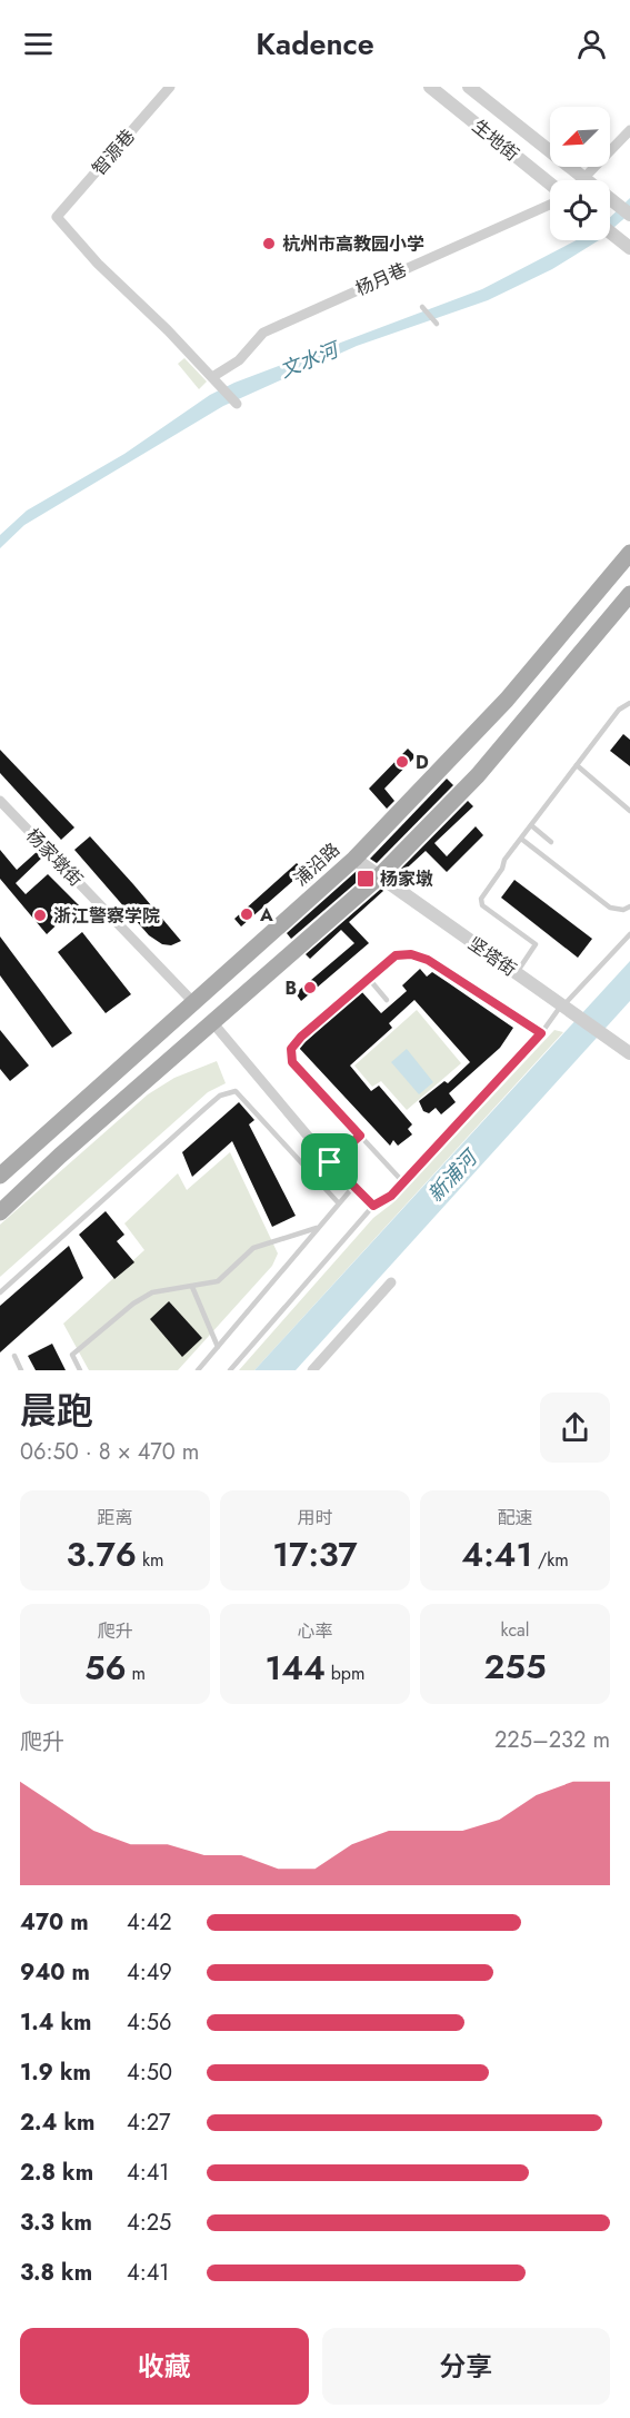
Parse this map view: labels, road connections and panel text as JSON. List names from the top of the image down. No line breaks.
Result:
{"streets":{"main road":["浦沿路"],"street":["生地街","智源巷","杨月巷","杨家墩街","坚塔街"]},"crossings":[["智源巷","杨月巷"],["杨家墩街","浦沿路"],["浦沿路","坚塔街"]],"water":["文水河","新浦河"],"places":{"other":["杭州市高教园小学","D","A","浙江警察学院","B"],"transit":["杨家墩"]},"north":"bottom left","page":{"header":"Kadence","heading":["晨跑","06:50 · 8 × 470 m"],"stats":[["距离","3.76 km"],["用时","17:37"],["配速","4:41 /km"],["爬升","56 m"],["心率","144 bpm"],["kcal","255"]],"chart":["爬升","225–232 m"],"list":[{"name":"470 m","note":"4:42"},{"name":"940 m","note":"4:49"},{"name":"1.4 km","note":"4:56"},{"name":"1.9 km","note":"4:50"},{"name":"2.4 km","note":"4:27"},{"name":"2.8 km","note":"4:41"},{"name":"3.3 km","note":"4:25"},{"name":"3.8 km","note":"4:41"}],"buttons":["收藏","分享"]}}
